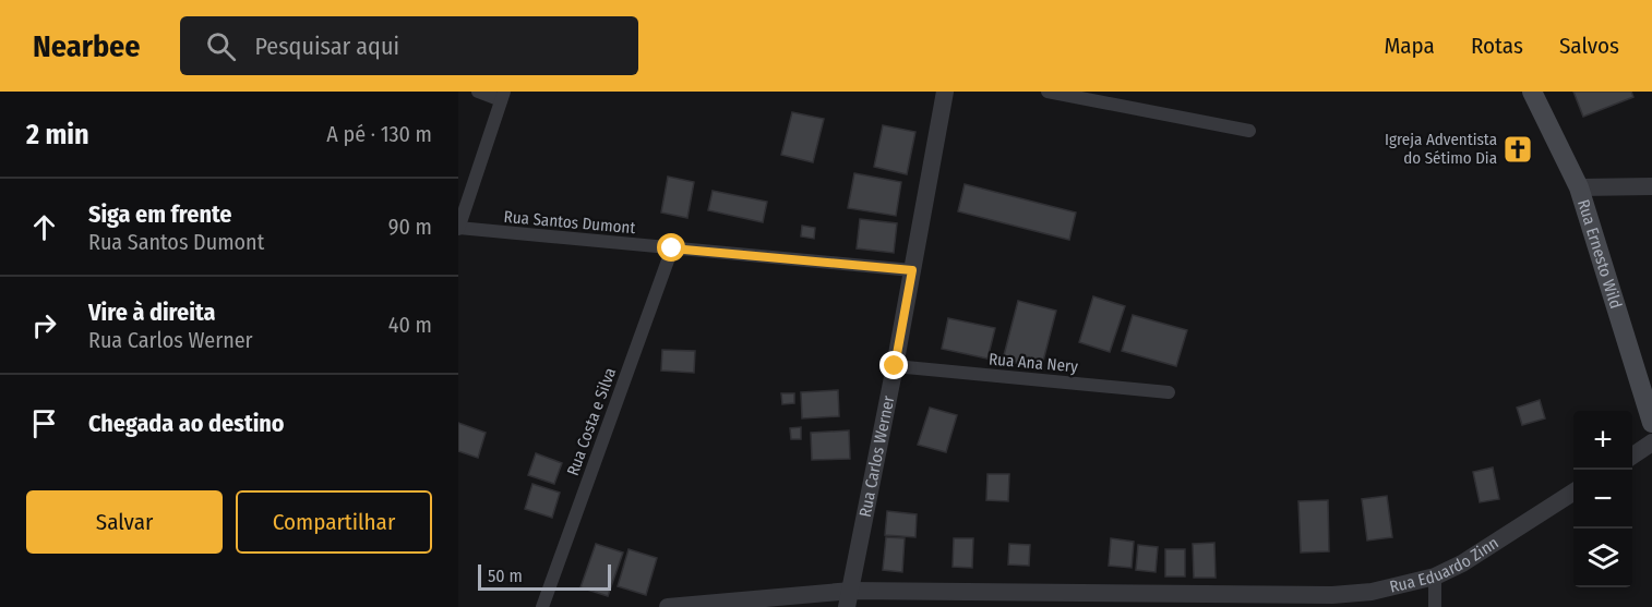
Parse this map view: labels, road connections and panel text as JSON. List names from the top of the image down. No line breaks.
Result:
{"streets":{"main road":["Rua Ernesto Wild"],"street":["Rua Santos Dumont","Rua Ana Nery","Rua Costa e Silva","Rua Carlos Werner","Rua Eduardo Zinn"]},"crossings":[["Rua Santos Dumont","Rua Costa e Silva"],["Rua Santos Dumont","Rua Carlos Werner"],["Rua Ana Nery","Rua Carlos Werner"],["Rua Carlos Werner","Rua Eduardo Zinn"]],"places":{"church":["Igreja Adventista do Sétimo Dia"]},"scale_bar":"50 m","page":{"header":"Nearbee","search":"Pesquisar aqui","nav":["Mapa","Rotas","Salvos"],"heading":["2 min","A pé · 130 m"],"list":[["Siga em frente","Rua Santos Dumont","90 m"],["Vire à direita","Rua Carlos Werner","40 m"],"Chegada ao destino"],"map_buttons":["+","−"],"buttons":["Salvar","Compartilhar"],"scale":"50 m"}}
